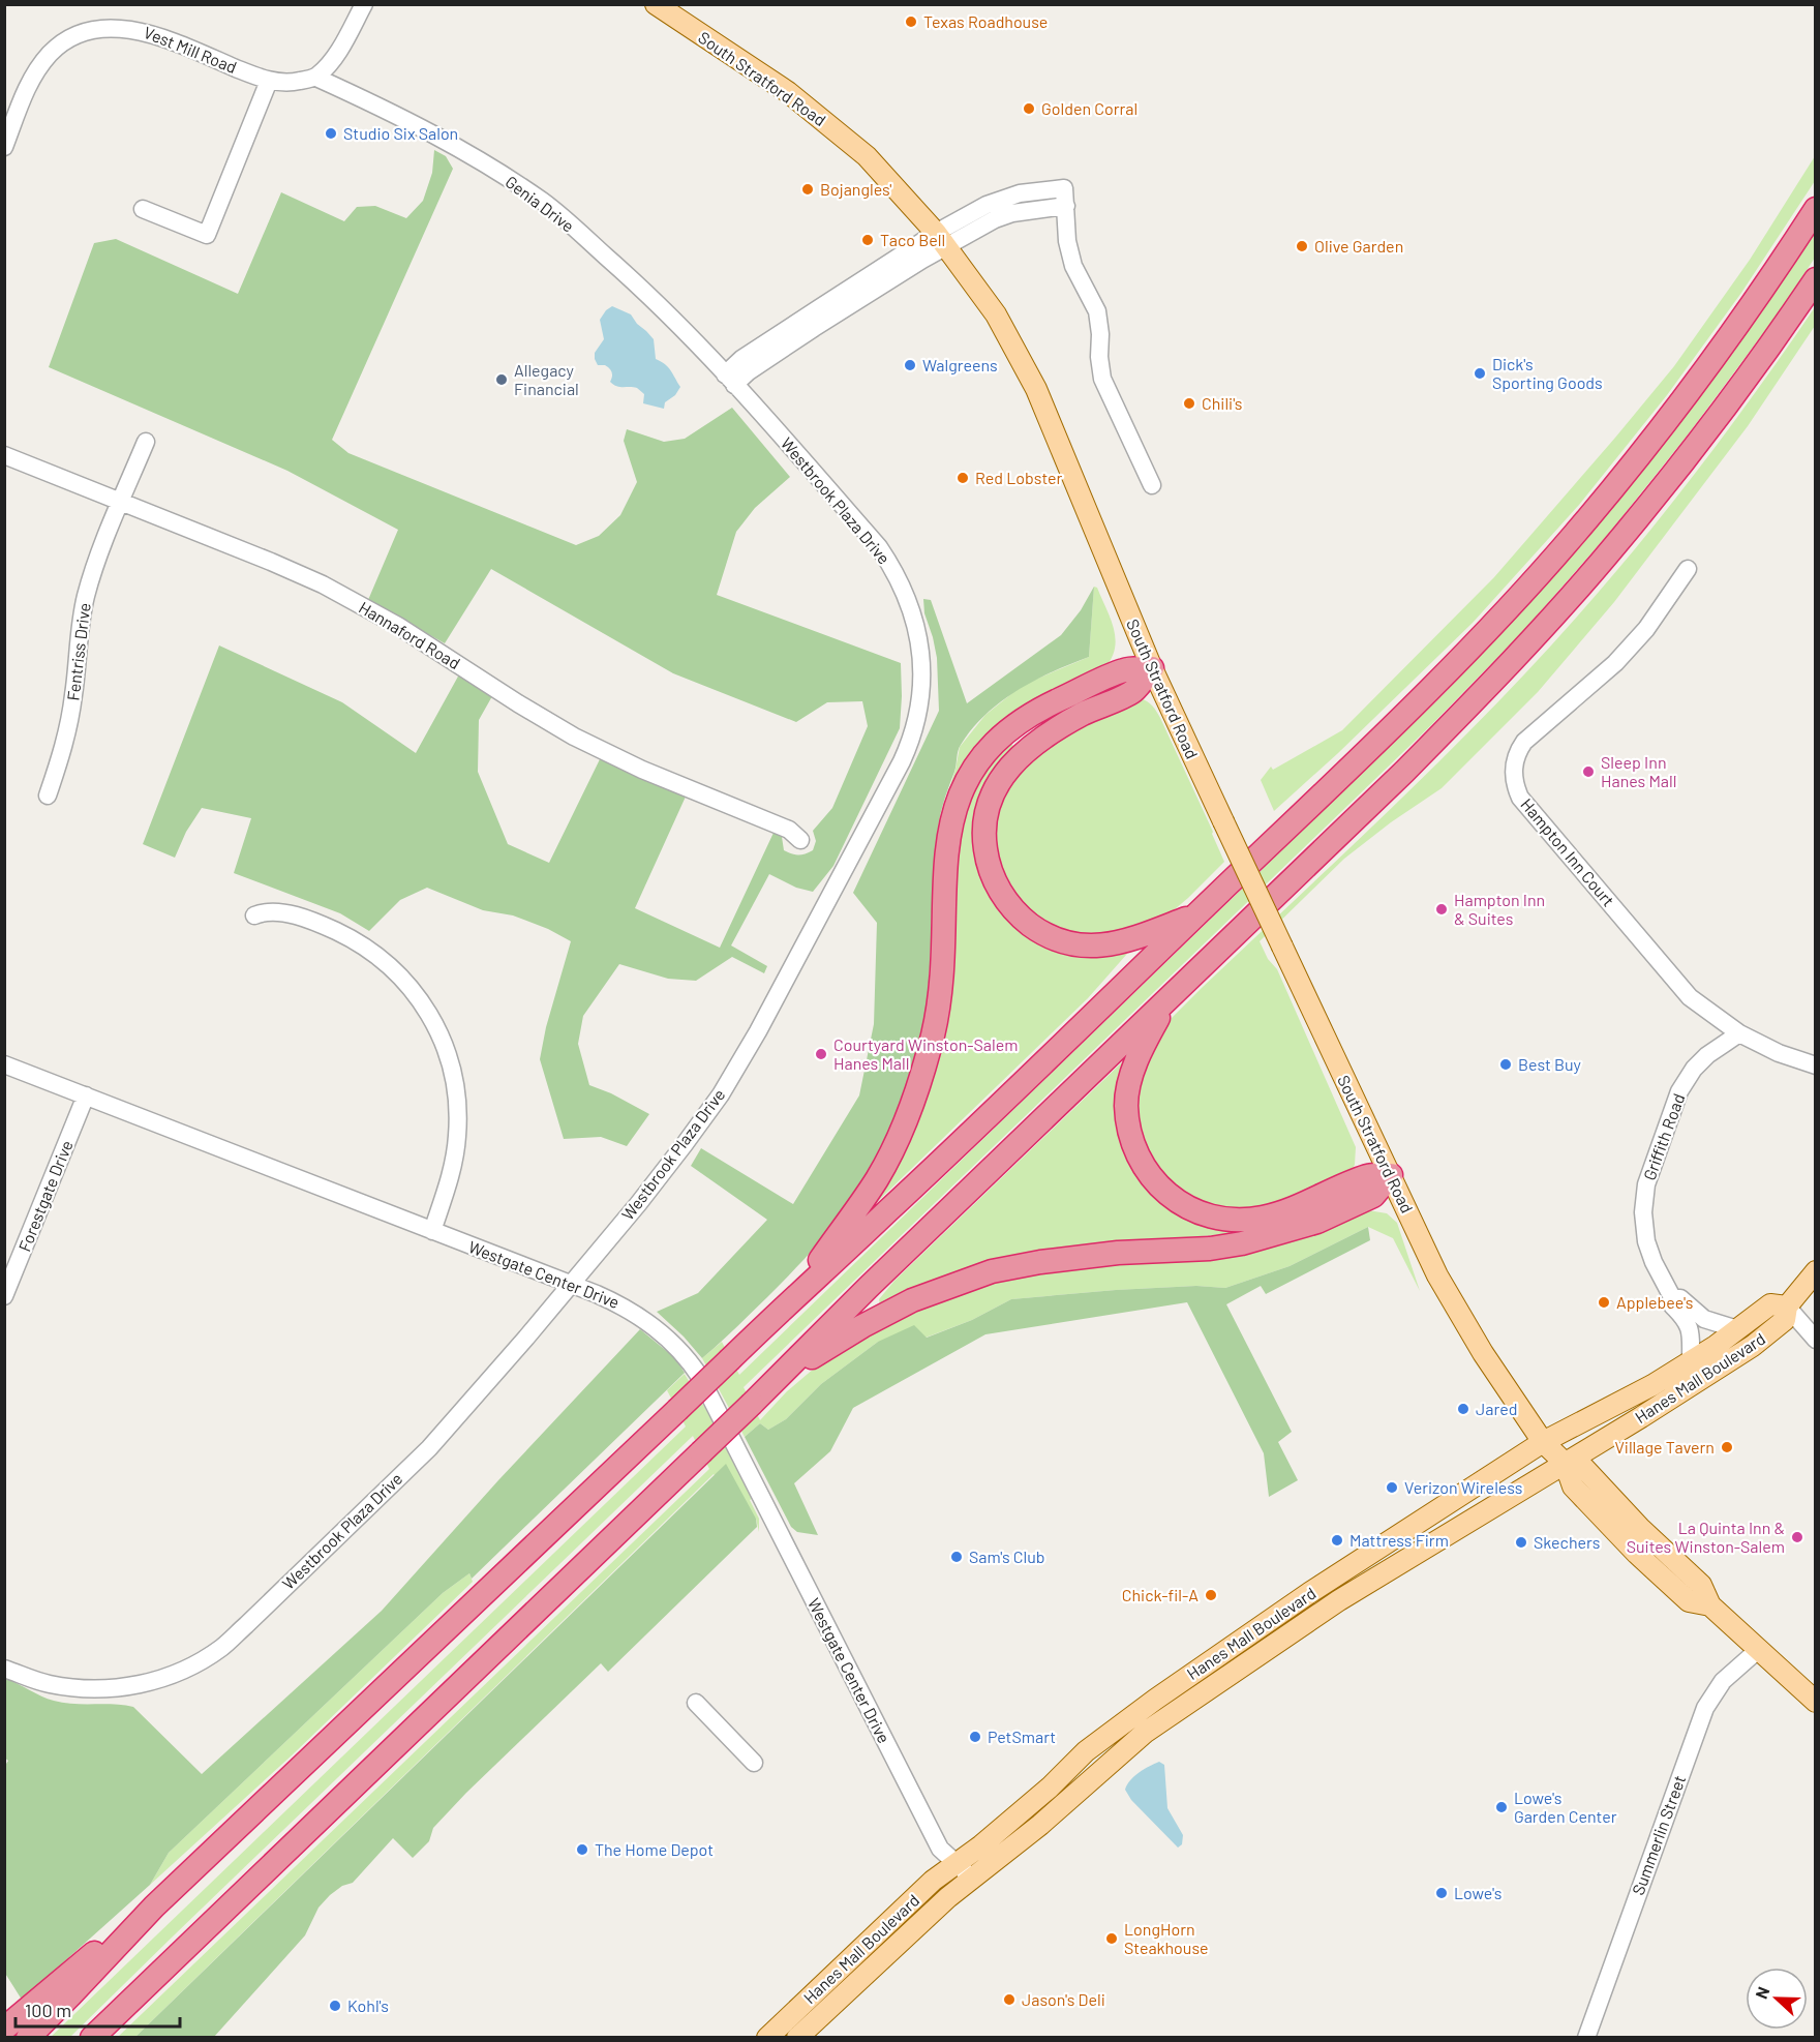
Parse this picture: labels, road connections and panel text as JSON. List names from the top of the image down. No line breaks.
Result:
{"streets":{"main road":["South Stratford Road","Hanes Mall Boulevard"],"street":["Vest Mill Road","Genia Drive","Westbrook Plaza Drive","Hannaford Road","Fentriss Drive","Hampton Inn Court","Griffith Road","Forestgate Drive","Westgate Center Drive","Summerlin Street"]},"crossings":[["Vest Mill Road","Genia Drive"],["South Stratford Road","Hanes Mall Boulevard"],["South Stratford Road","Summerlin Street"],["Genia Drive","Westbrook Plaza Drive"],["Westbrook Plaza Drive","Westgate Center Drive"],["Hannaford Road","Fentriss Drive"],["Hampton Inn Court","Griffith Road"],["Griffith Road","Hanes Mall Boulevard"],["Forestgate Drive","Westgate Center Drive"],["Westgate Center Drive","Hanes Mall Boulevard"]],"places":["Texas Roadhouse","Golden Corral","Studio Six Salon","Bojangles'","Taco Bell","Olive Garden","Walgreens","Dick's Sporting Goods","Allegacy Financial","Chili's","Red Lobster","Sleep Inn Hanes Mall","Hampton Inn & Suites","Courtyard Winston-Salem Hanes Mall","Best Buy","Applebee's","Jared","Village Tavern","Verizon Wireless","La Quinta Inn & Suites Winston-Salem","Mattress Firm","Skechers","Sam's Club","Chick-fil-A","PetSmart","Lowe's Garden Center","The Home Depot","Lowe's","LongHorn Steakhouse","Jason's Deli","Kohl's"],"scale_bar":"100 m","north":"left"}
